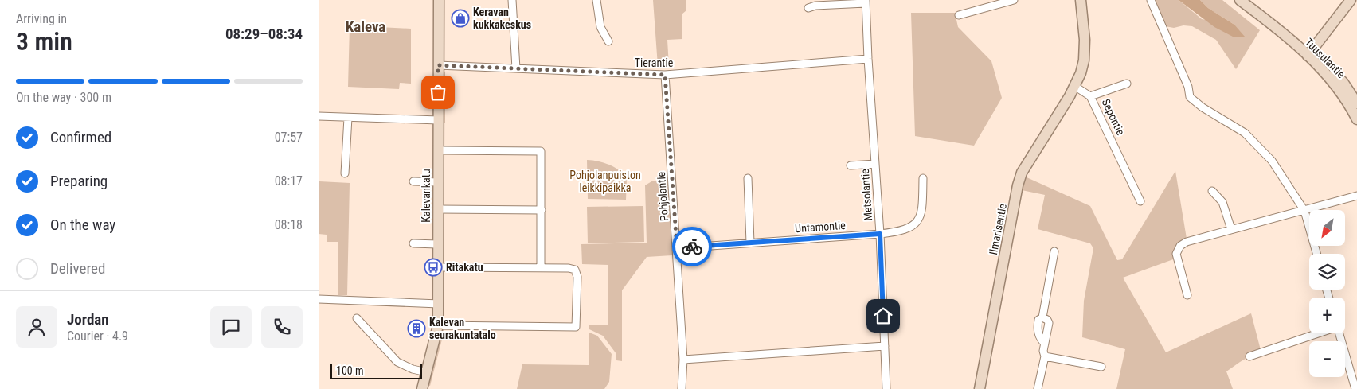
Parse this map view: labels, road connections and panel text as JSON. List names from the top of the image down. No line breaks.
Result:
{"streets":{"street":["Tuusulantie","Tierantie","Sepontie","Metsolantie","Kalevankatu","Pohjolantie","Untamontie","Ilmarisentie"]},"crossings":[["Tierantie","Metsolantie"],["Tierantie","Kalevankatu"],["Tierantie","Pohjolantie"],["Sepontie","Ilmarisentie"],["Metsolantie","Untamontie"],["Pohjolantie","Untamontie"]],"districts":["Kaleva"],"parks":["Pohjolanpuiston leikkipaikka"],"places":{"shop":["Keravan kukkakeskus"],"bus stop":["Ritakatu"],"building":["Kalevan seurakuntatalo"]},"scale_bar":"100 m","north":"bottom left","page":{"heading":["3 min","Arriving in","08:29–08:34"],"panel":["Jordan","Courier · 4.9"],"bar":"On the way · 300 m","list":[["Confirmed","07:57"],["Preparing","08:17"],["On the way","08:18"],"Delivered"],"map_buttons":["+","−"],"scale":"100 m"}}
